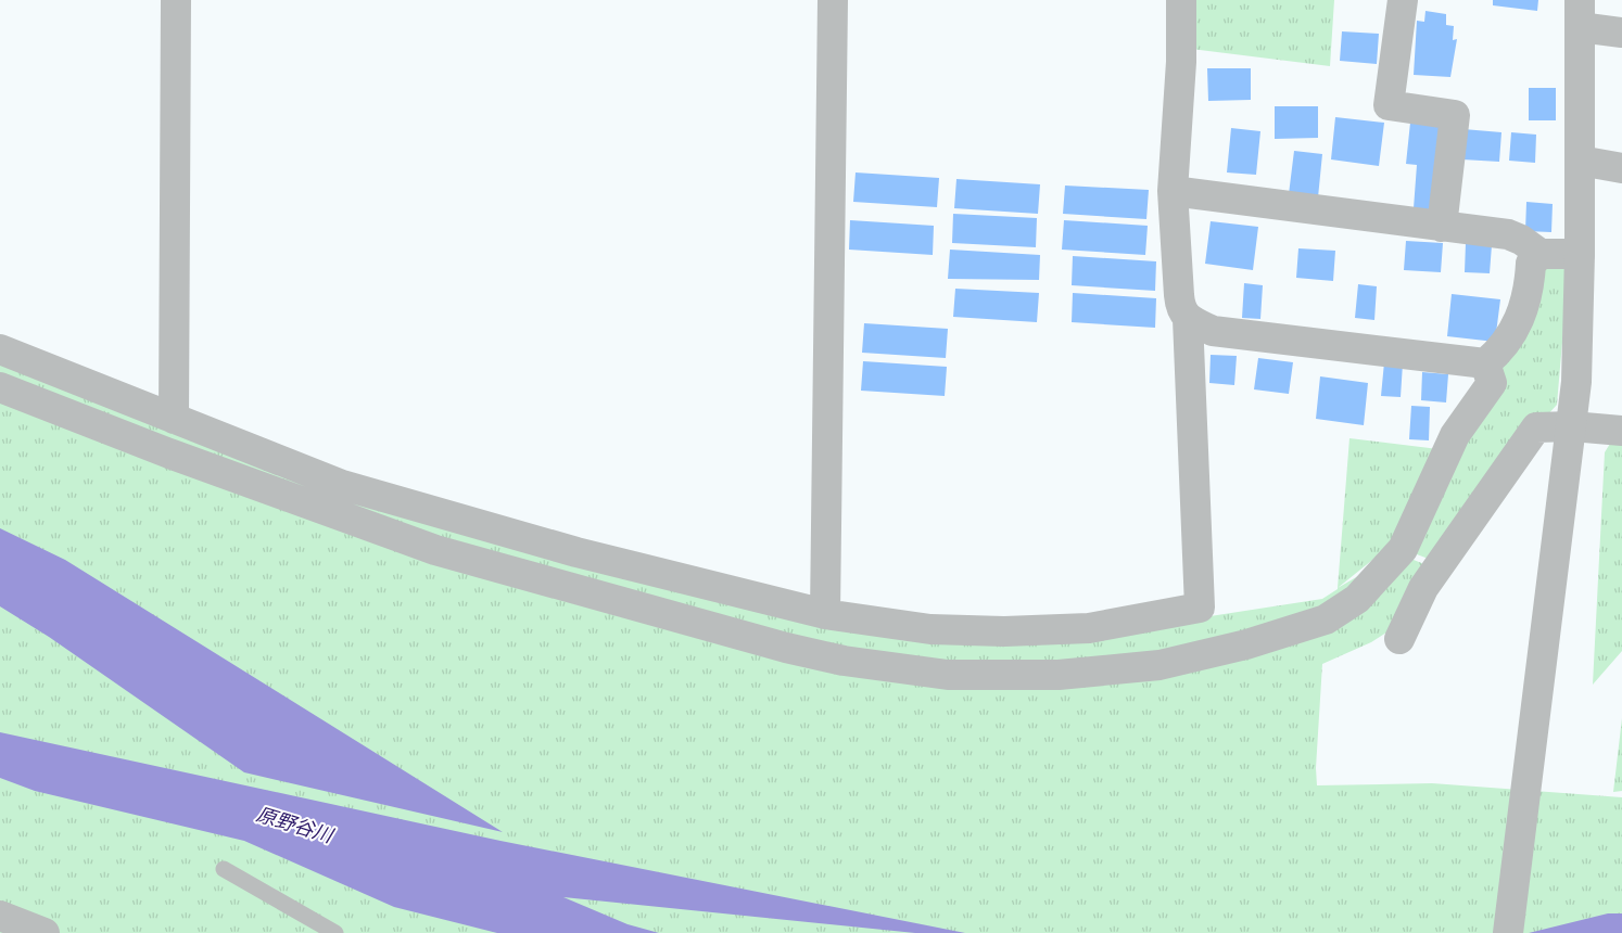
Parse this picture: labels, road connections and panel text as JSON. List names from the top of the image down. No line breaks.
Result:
{"water":["原野谷川"]}
